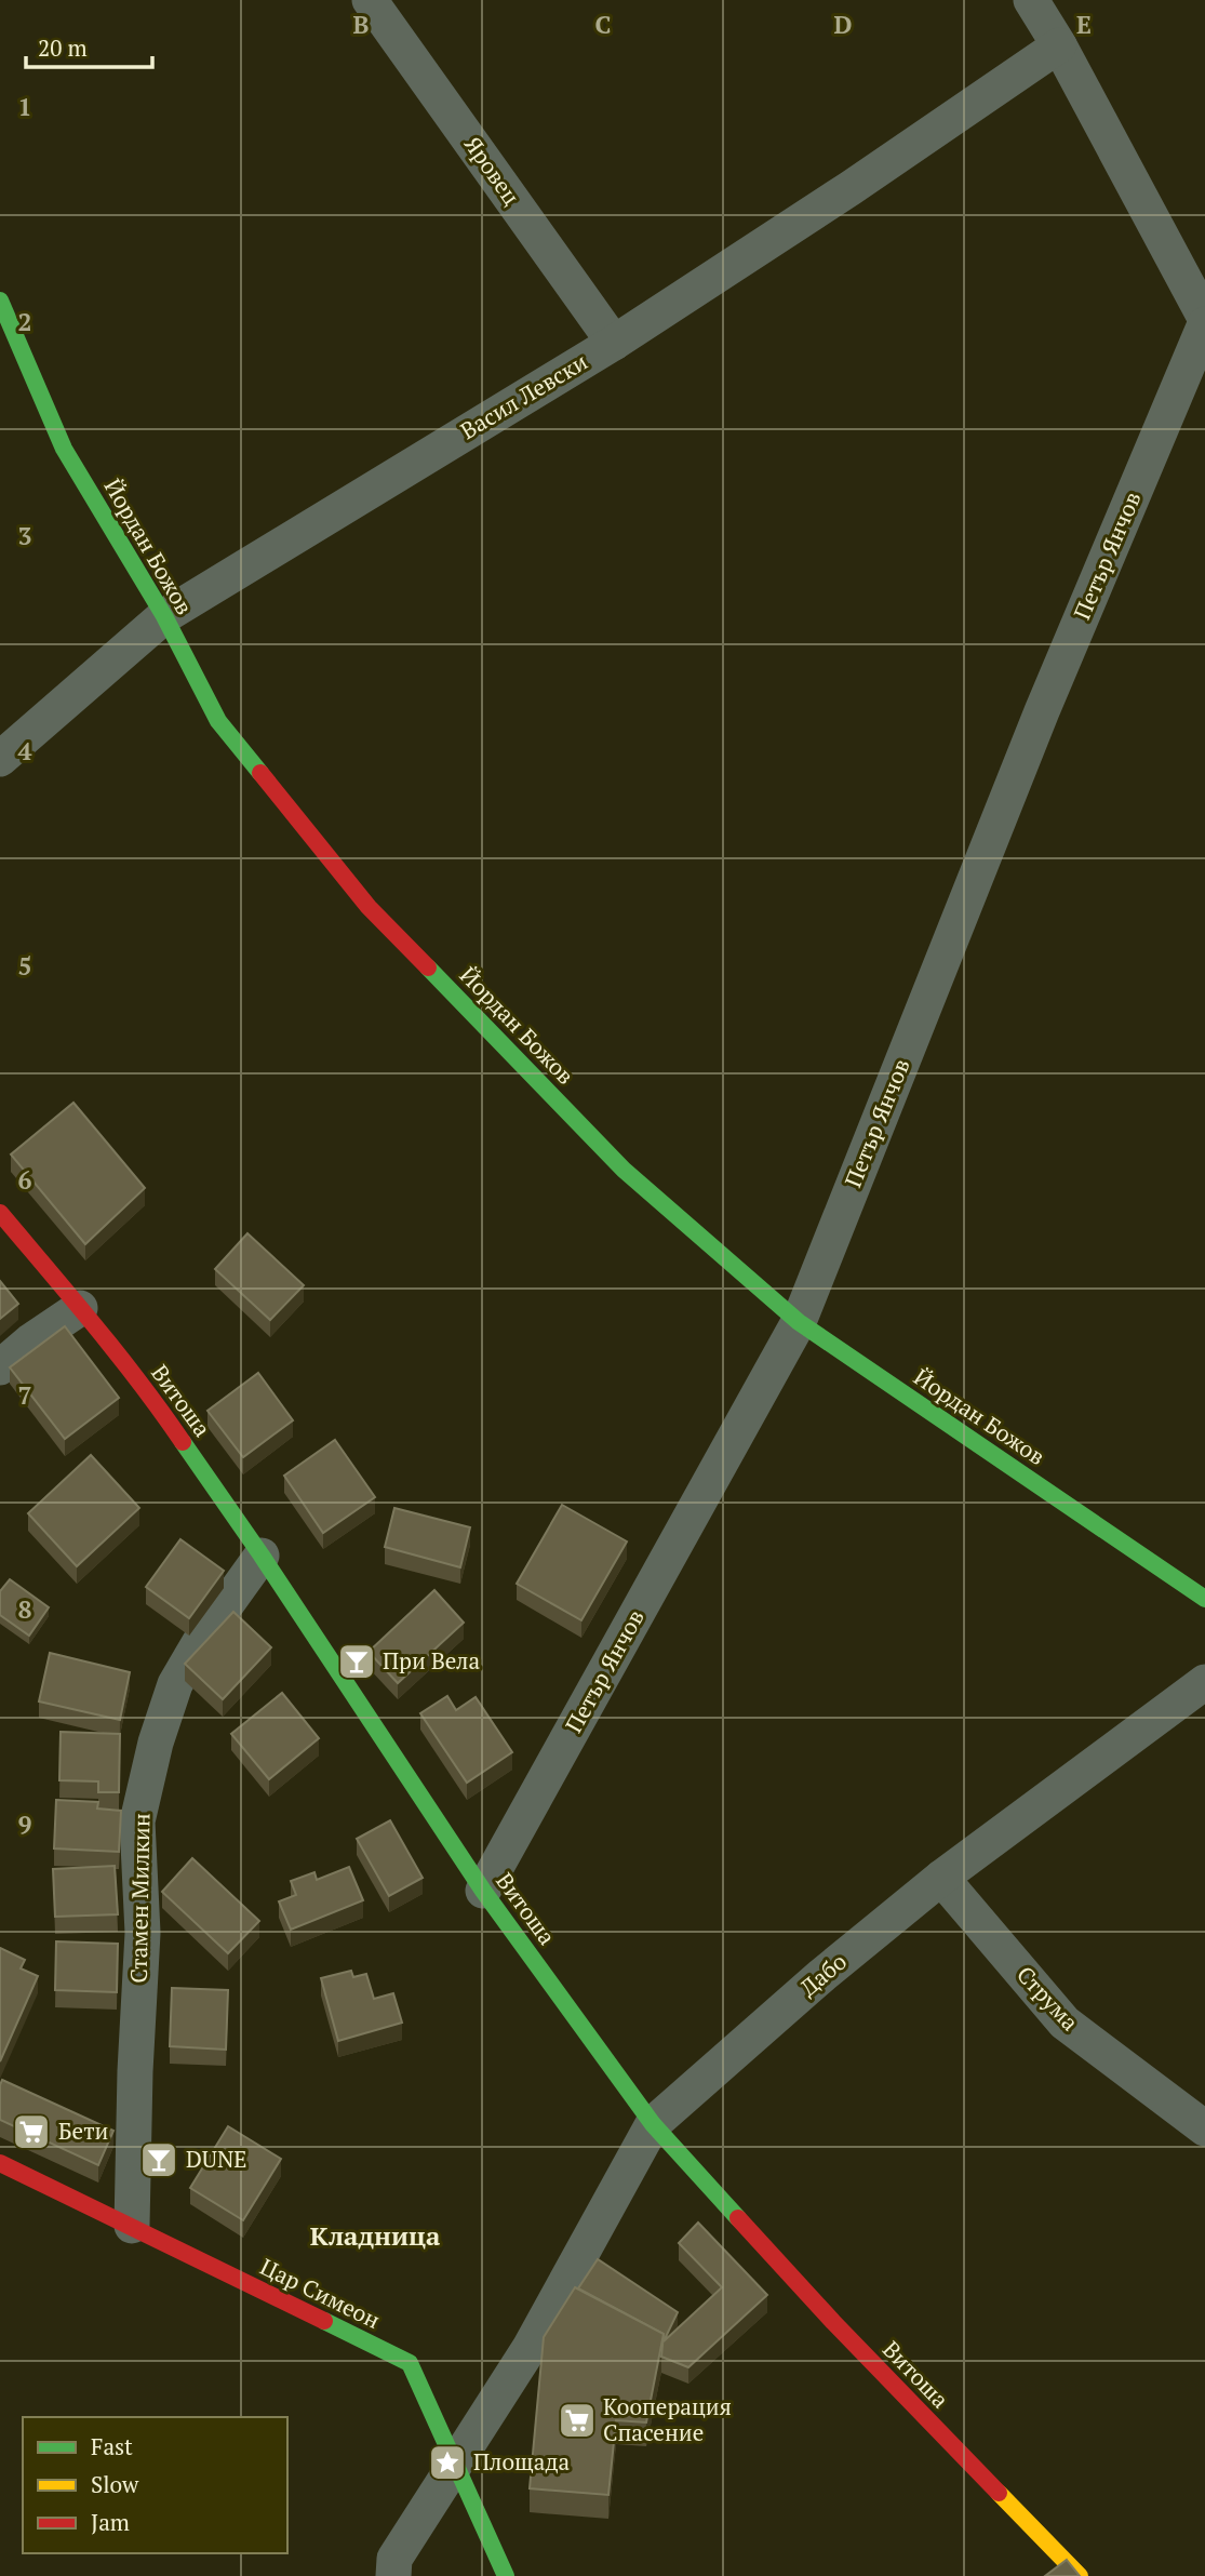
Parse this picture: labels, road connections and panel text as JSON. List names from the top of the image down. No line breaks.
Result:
{"streets":{"street":["Яровец","Васил Левски","Йордан Божов","Петър Янчов","Витоша","Стамен Милкин","Дабо","Струма","Цар Симеон"]},"crossings":[["Яровец","Васил Левски"],["Васил Левски","Йордан Божов"],["Йордан Божов","Петър Янчов"],["Петър Янчов","Витоша"],["Витоша","Стамен Милкин"],["Витоша","Дабо"],["Стамен Милкин","Цар Симеон"],["Дабо","Струма"],["Дабо","Цар Симеон"]],"districts":["Кладница"],"places":{"bar":["При Вела","DUNE"],"supermarket":["Бети","Кооперация Спасение"],"place":["Площада"]},"legend":["Fast","Slow","Jam"],"scale_bar":"20 m","grid":{"columns":["B","C","D","E"],"rows":["1","2","3","4","5","6","7","8","9"]}}
